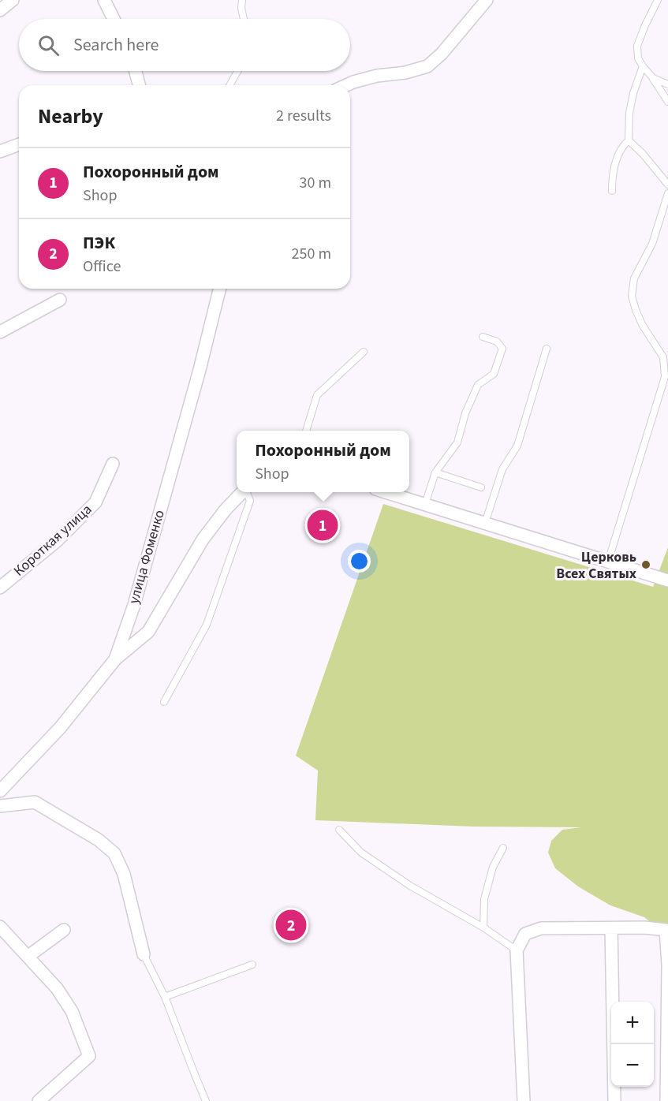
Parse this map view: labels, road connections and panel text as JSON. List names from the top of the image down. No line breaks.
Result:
{"streets":{"street":["Короткая улица","улица Фоменко"]},"places":["Церковь Всех Святых"],"page":{"search":"Search here","heading":["Nearby","2 results"],"list":[{"mark":"1","name":"Похоронный дом","note":"Shop","value":"30 m"},{"mark":"2","name":"ПЭК","note":"Office","value":"250 m"}],"popup":["Похоронный дом","Shop"],"pins":["1","2"],"map_buttons":["+","−"]}}
